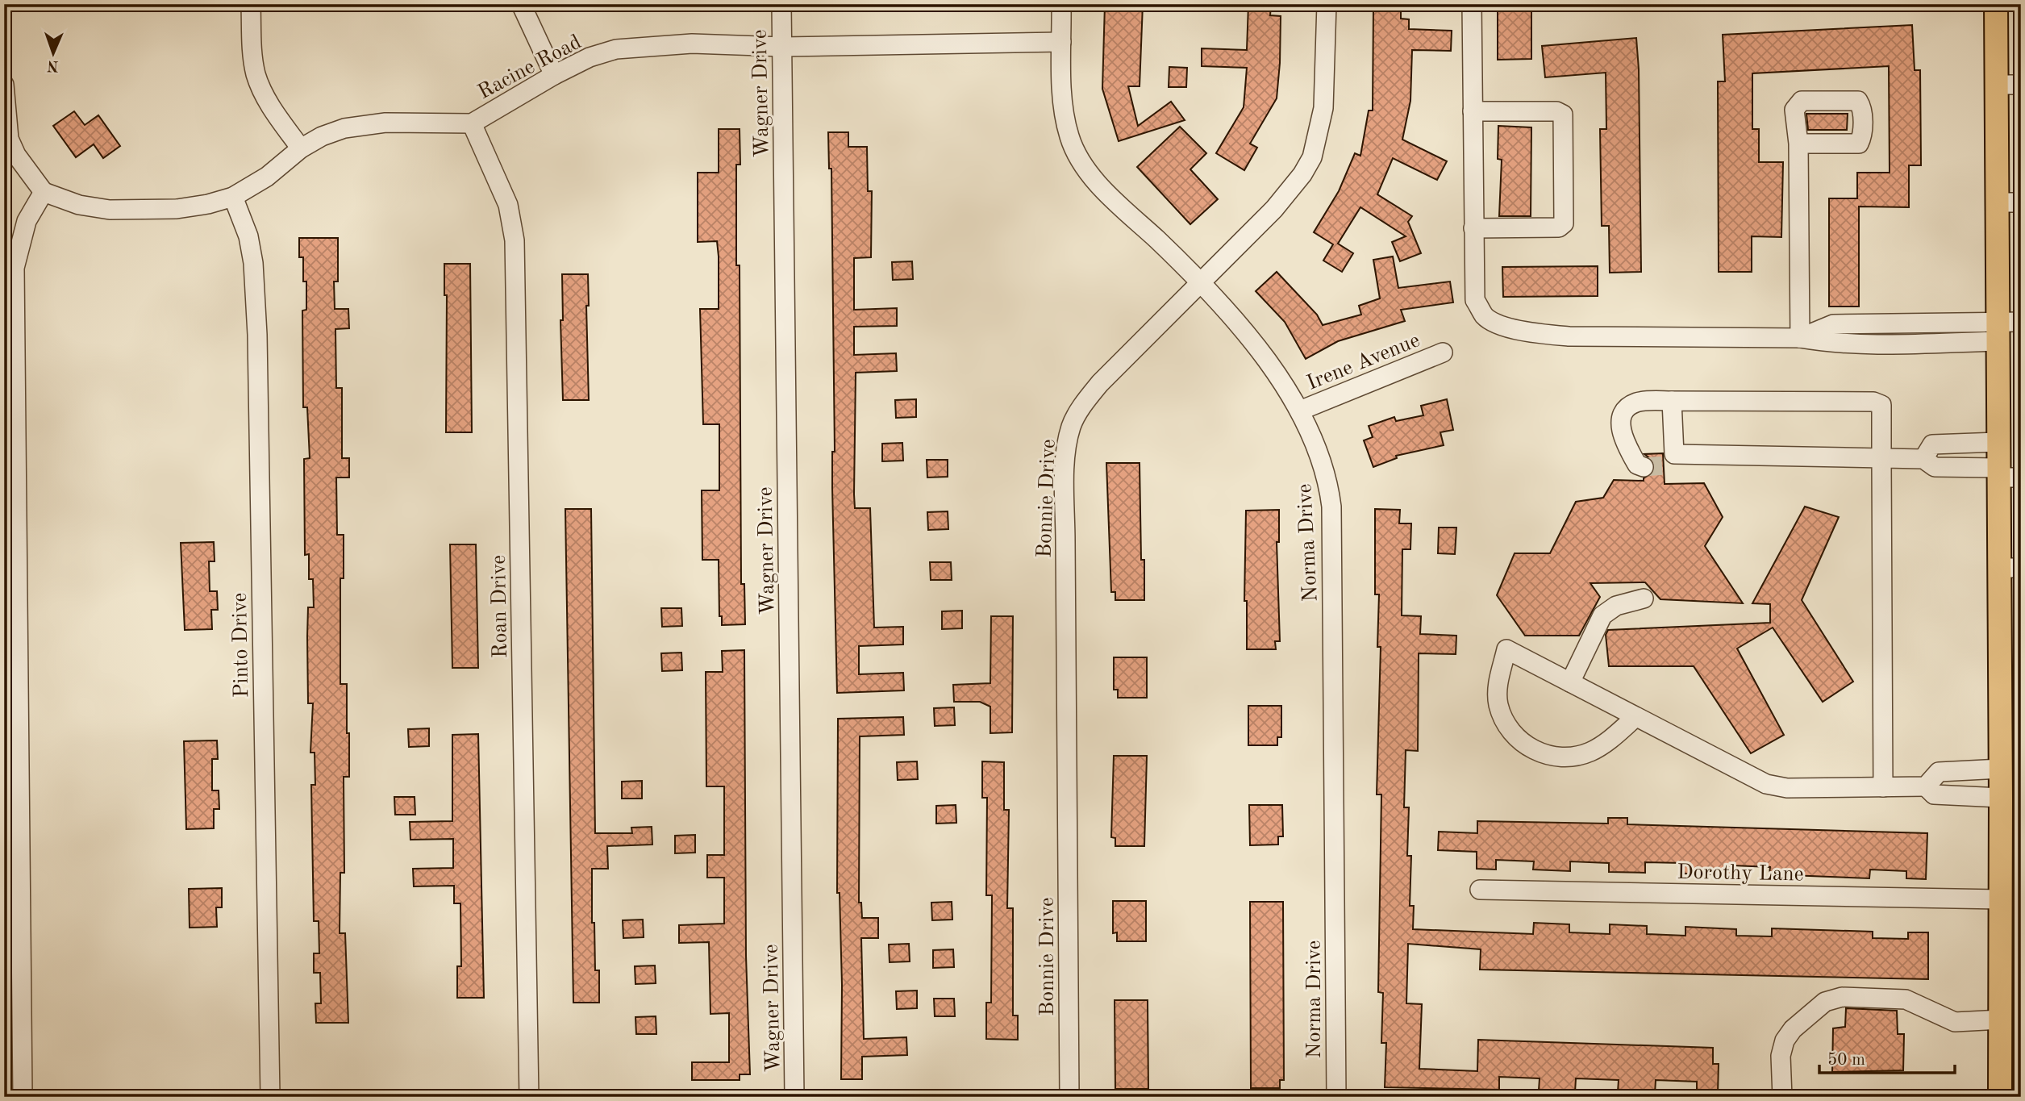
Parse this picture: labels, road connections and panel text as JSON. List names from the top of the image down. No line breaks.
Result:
{"streets":{"street":["Racine Road","Wagner Drive","Irene Avenue","Bonnie Drive","Norma Drive","Roan Drive","Pinto Drive","Dorothy Lane"]},"crossings":[["Racine Road","Wagner Drive"],["Racine Road","Roan Drive"],["Racine Road","Pinto Drive"],["Irene Avenue","Norma Drive"],["Bonnie Drive","Norma Drive"]],"scale_bar":"50 m","north":"bottom"}
